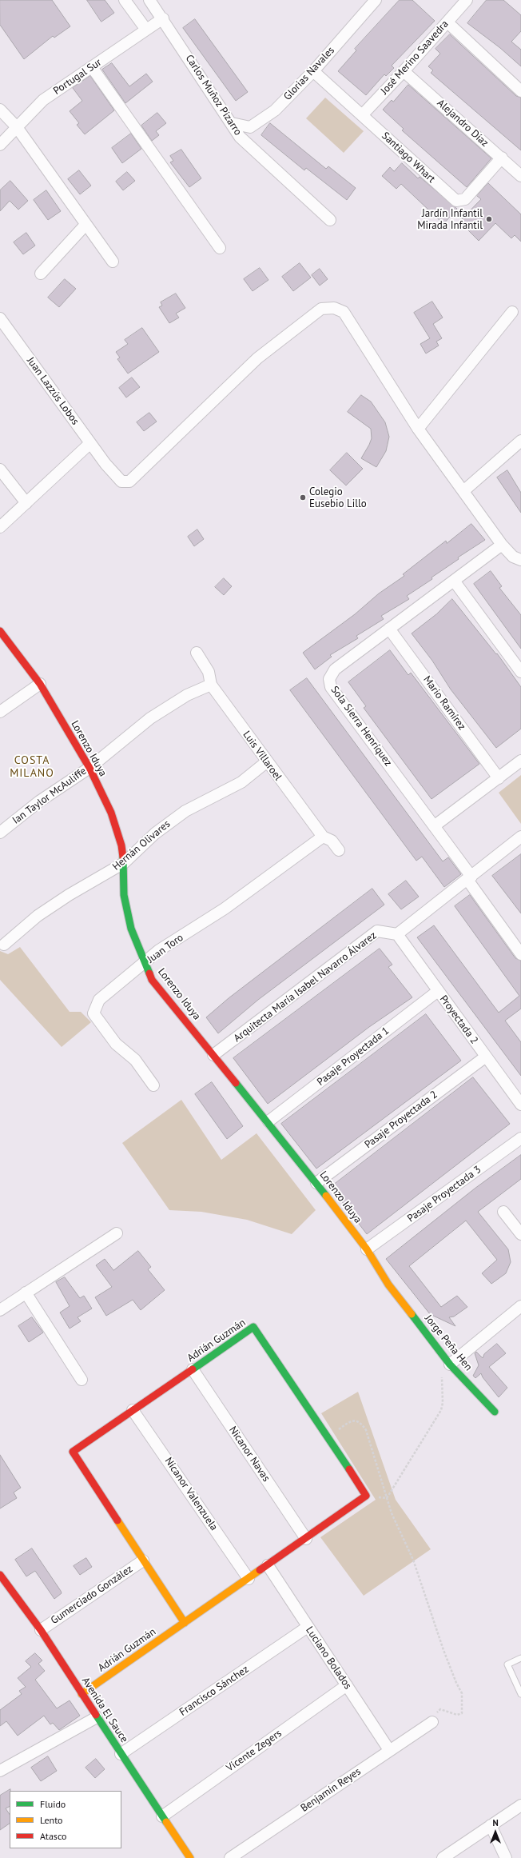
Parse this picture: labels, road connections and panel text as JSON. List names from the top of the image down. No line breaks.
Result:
{"streets":{"street":["José Merino Saavedra","Glorias Navales","Portugal Sur","Carlos Muñoz Pizarro","Alejandro Díaz","Santiago Whart","Juan Lazzús Lobos","Mario Ramírez","Sola Sierra Henríquez","Lorenzo Iduya","Luis Villaroel","Ian Taylor McAuliffe","Hernán Olivares","Juan Toro","Arquitecta María Isabel Navarro Álvarez","Proyectada 2","Pasaje Proyectada 1","Pasaje Proyectada 2","Pasaje Proyectada 3","Adrián Guzmán","Jorge Peña Hen","Nicanor Navas","Nicanor Valenzuela","Gumerciado González","Luciano Bolados","Francisco Sánchez","Avenida El Sauce","Vicente Zegers","Benjamín Reyes"]},"crossings":[["José Merino Saavedra","Alejandro Díaz"],["José Merino Saavedra","Santiago Whart"],["Glorias Navales","Carlos Muñoz Pizarro"],["Glorias Navales","Santiago Whart"],["Portugal Sur","Carlos Muñoz Pizarro"],["Alejandro Díaz","Santiago Whart"],["Juan Lazzús Lobos","Sola Sierra Henríquez"],["Mario Ramírez","Sola Sierra Henríquez"],["Lorenzo Iduya","Ian Taylor McAuliffe"],["Lorenzo Iduya","Hernán Olivares"],["Lorenzo Iduya","Juan Toro"],["Lorenzo Iduya","Arquitecta María Isabel Navarro Álvarez"],["Lorenzo Iduya","Pasaje Proyectada 1"],["Lorenzo Iduya","Pasaje Proyectada 2"],["Lorenzo Iduya","Pasaje Proyectada 3"],["Lorenzo Iduya","Jorge Peña Hen"],["Luis Villaroel","Ian Taylor McAuliffe"],["Luis Villaroel","Hernán Olivares"],["Luis Villaroel","Juan Toro"],["Arquitecta María Isabel Navarro Álvarez","Proyectada 2"],["Proyectada 2","Pasaje Proyectada 1"],["Proyectada 2","Pasaje Proyectada 2"],["Adrián Guzmán","Nicanor Navas"],["Adrián Guzmán","Nicanor Valenzuela"],["Adrián Guzmán","Gumerciado González"],["Adrián Guzmán","Luciano Bolados"],["Adrián Guzmán","Avenida El Sauce"],["Gumerciado González","Avenida El Sauce"],["Luciano Bolados","Francisco Sánchez"],["Luciano Bolados","Vicente Zegers"],["Luciano Bolados","Benjamín Reyes"],["Francisco Sánchez","Avenida El Sauce"],["Avenida El Sauce","Vicente Zegers"]],"districts":["COSTA MILANO"],"places":["Jardín Infantil Mirada Infantil","Colegio Eusebio Lillo"],"legend":["Fluido","Lento","Atasco"],"north":"top"}
